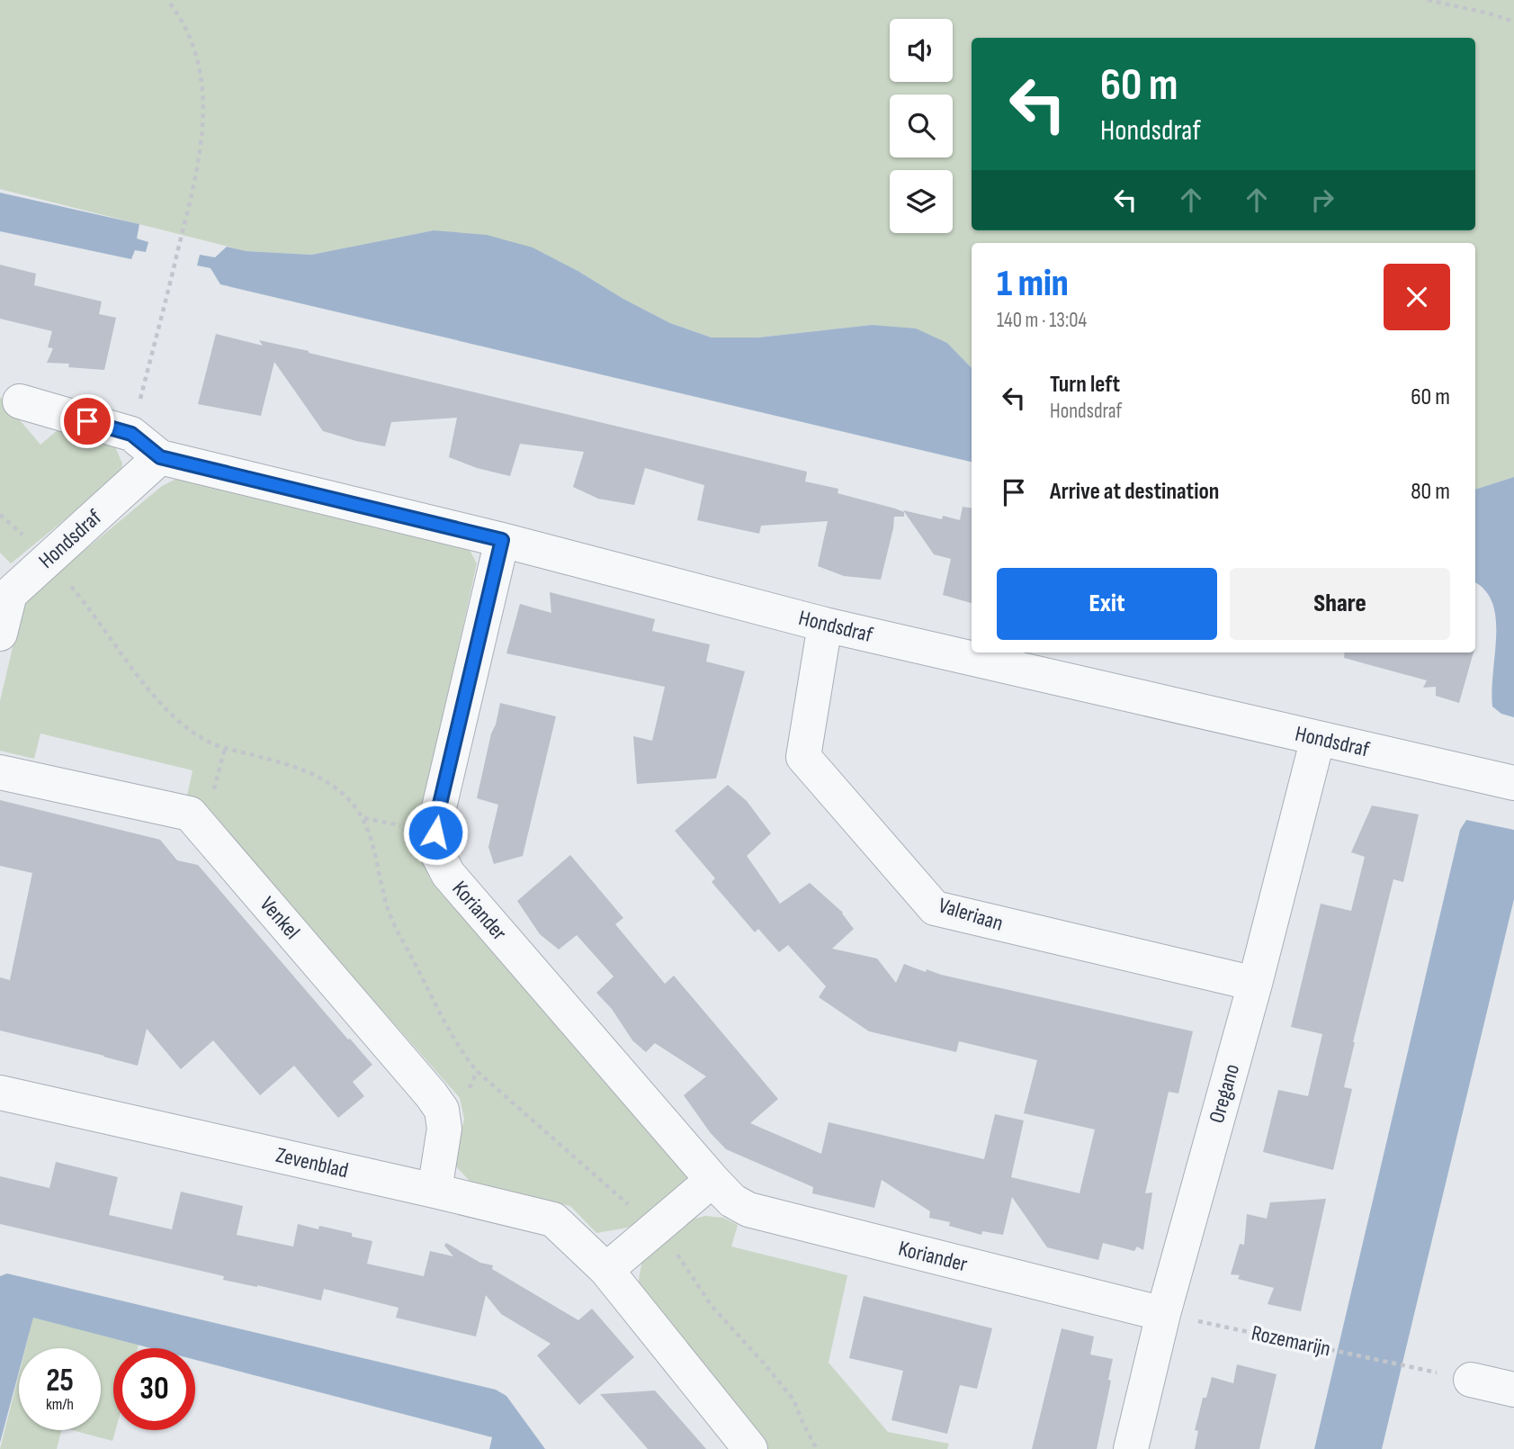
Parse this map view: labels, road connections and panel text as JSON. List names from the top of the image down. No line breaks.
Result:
{"streets":{"street":["Hondsdraf","Koriander","Valeriaan","Venkel","Oregano","Zevenblad"],"path":["Rozemarijn"]},"crossings":[["Hondsdraf","Koriander"],["Hondsdraf","Valeriaan"],["Hondsdraf","Oregano"],["Koriander","Oregano"],["Koriander","Rozemarijn"],["Valeriaan","Oregano"],["Venkel","Zevenblad"],["Oregano","Rozemarijn"]],"page":{"turn":["60 m","Hondsdraf"],"heading":["1 min","140 m · 13:04"],"list":[{"name":"Turn left","note":"Hondsdraf","value":"60 m"},{"name":"Arrive at destination","value":"80 m"}],"buttons":["Exit","Share"],"speed":"25 km/h","limit":"30"}}
